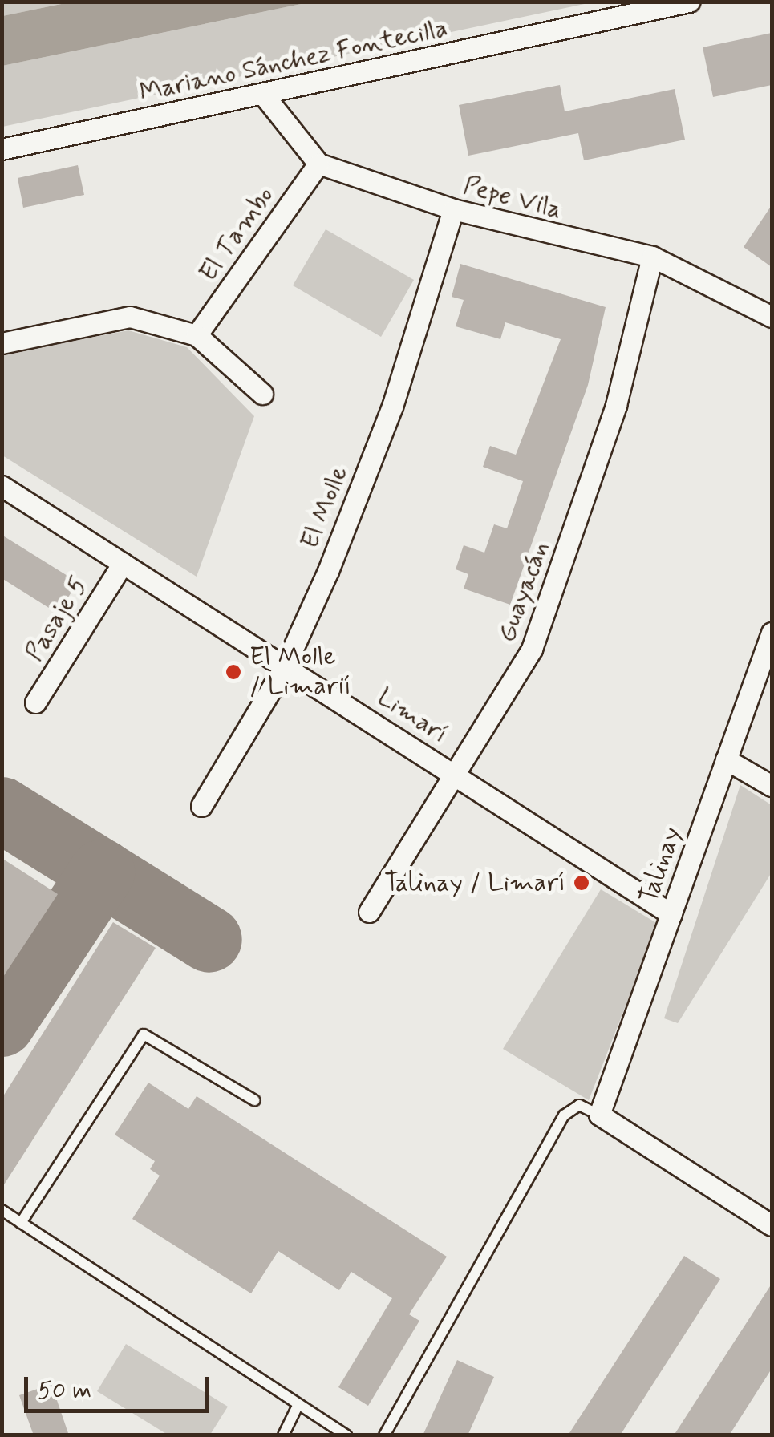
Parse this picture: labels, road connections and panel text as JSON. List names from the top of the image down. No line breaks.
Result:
{"streets":{"street":["Mariano Sánchez Fontecilla","Pepe Vila","El Tambo","El Molle","Guayacán","Pasaje 5","Limarí","Talinay"]},"crossings":[["Pepe Vila","El Tambo"],["Pepe Vila","El Molle"],["Pepe Vila","Guayacán"],["El Molle","Limarí"],["Guayacán","Limarí"],["Pasaje 5","Limarí"],["Limarí","Talinay"]],"places":["El Molle / Limarií","Talinay / Limarí"],"scale_bar":"50 m"}
